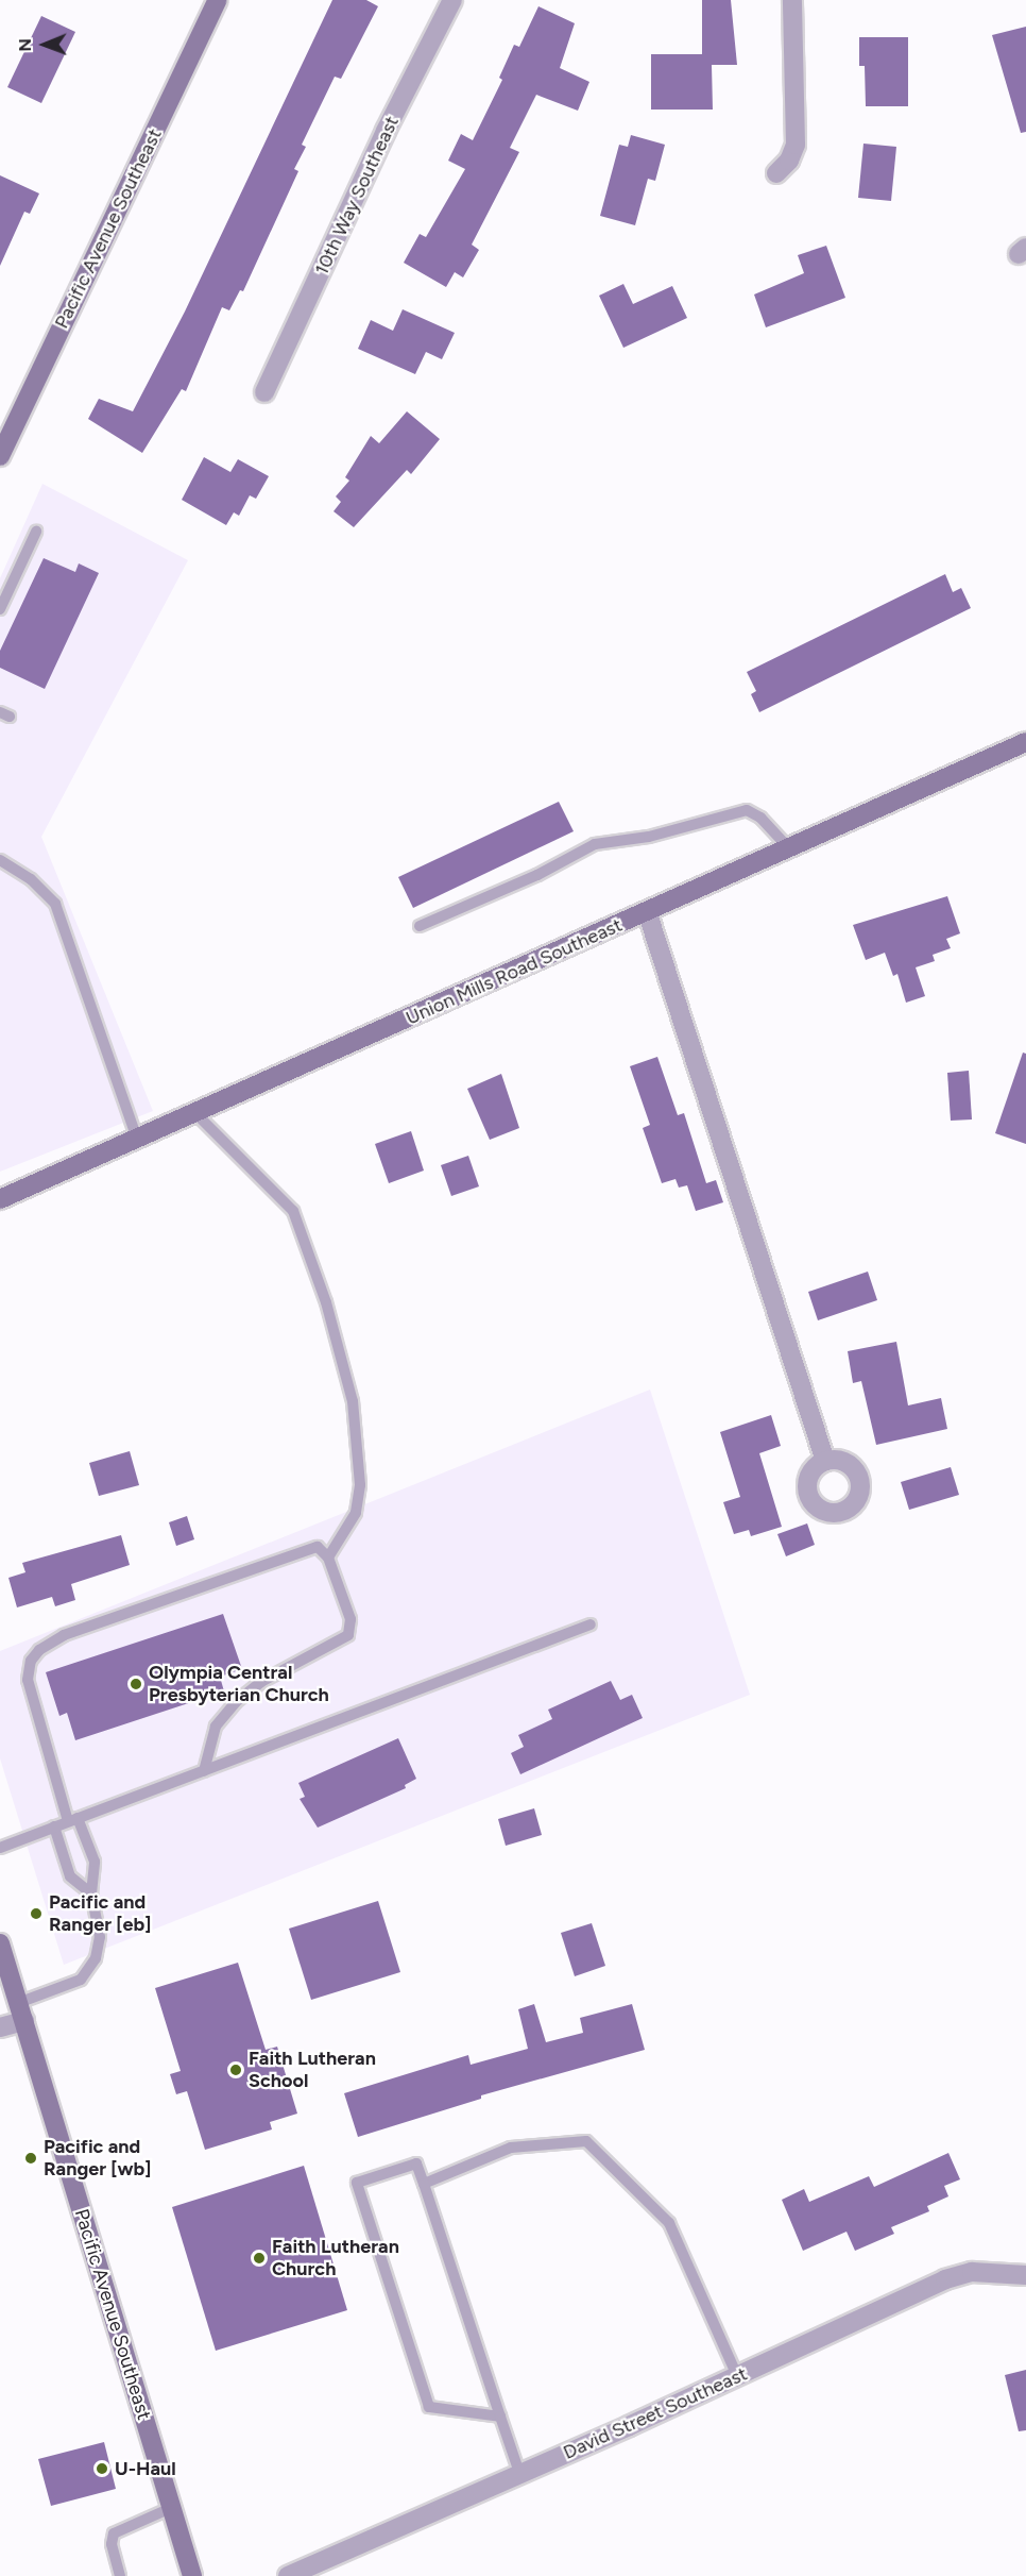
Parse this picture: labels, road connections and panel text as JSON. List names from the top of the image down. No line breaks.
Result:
{"streets":{"main road":["Pacific Avenue Southeast","Union Mills Road Southeast"],"street":["10th Way Southeast","David Street Southeast"]},"places":["Olympia Central Presbyterian Church","Pacific and Ranger [eb]","Faith Lutheran School","Pacific and Ranger [wb]","Faith Lutheran Church","U-Haul"],"north":"left"}
